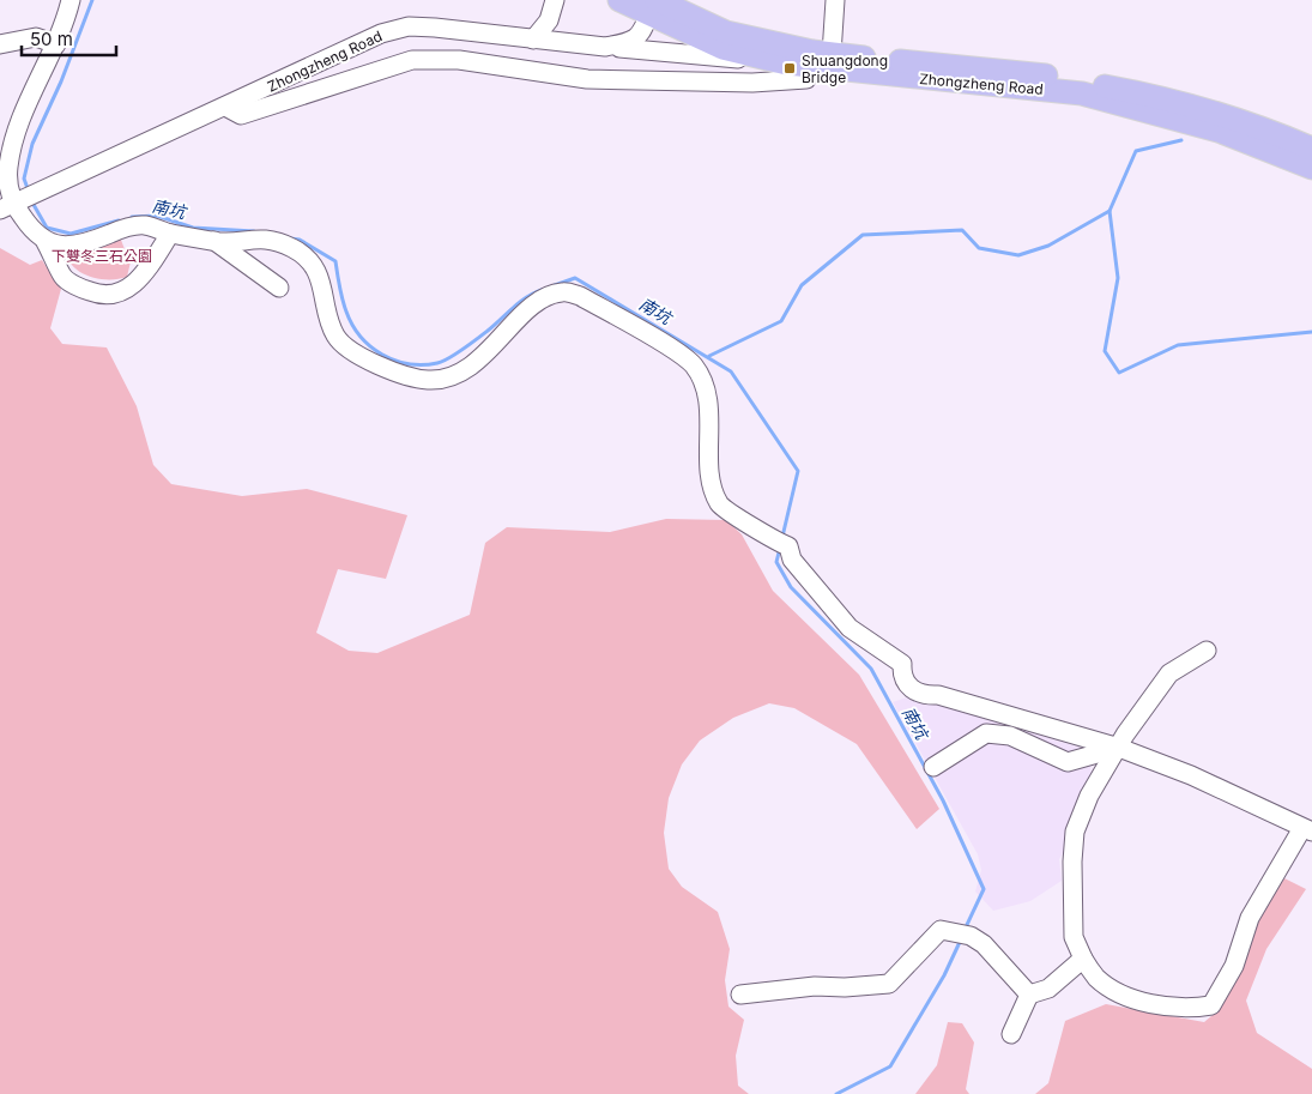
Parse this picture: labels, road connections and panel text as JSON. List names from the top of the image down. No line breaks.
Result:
{"streets":{"main road":["Zhongzheng Road"]},"water":["南坑"],"parks":["下雙冬三石公園"],"places":{"transit":["Shuangdong Bridge"]},"scale_bar":"50 m"}
